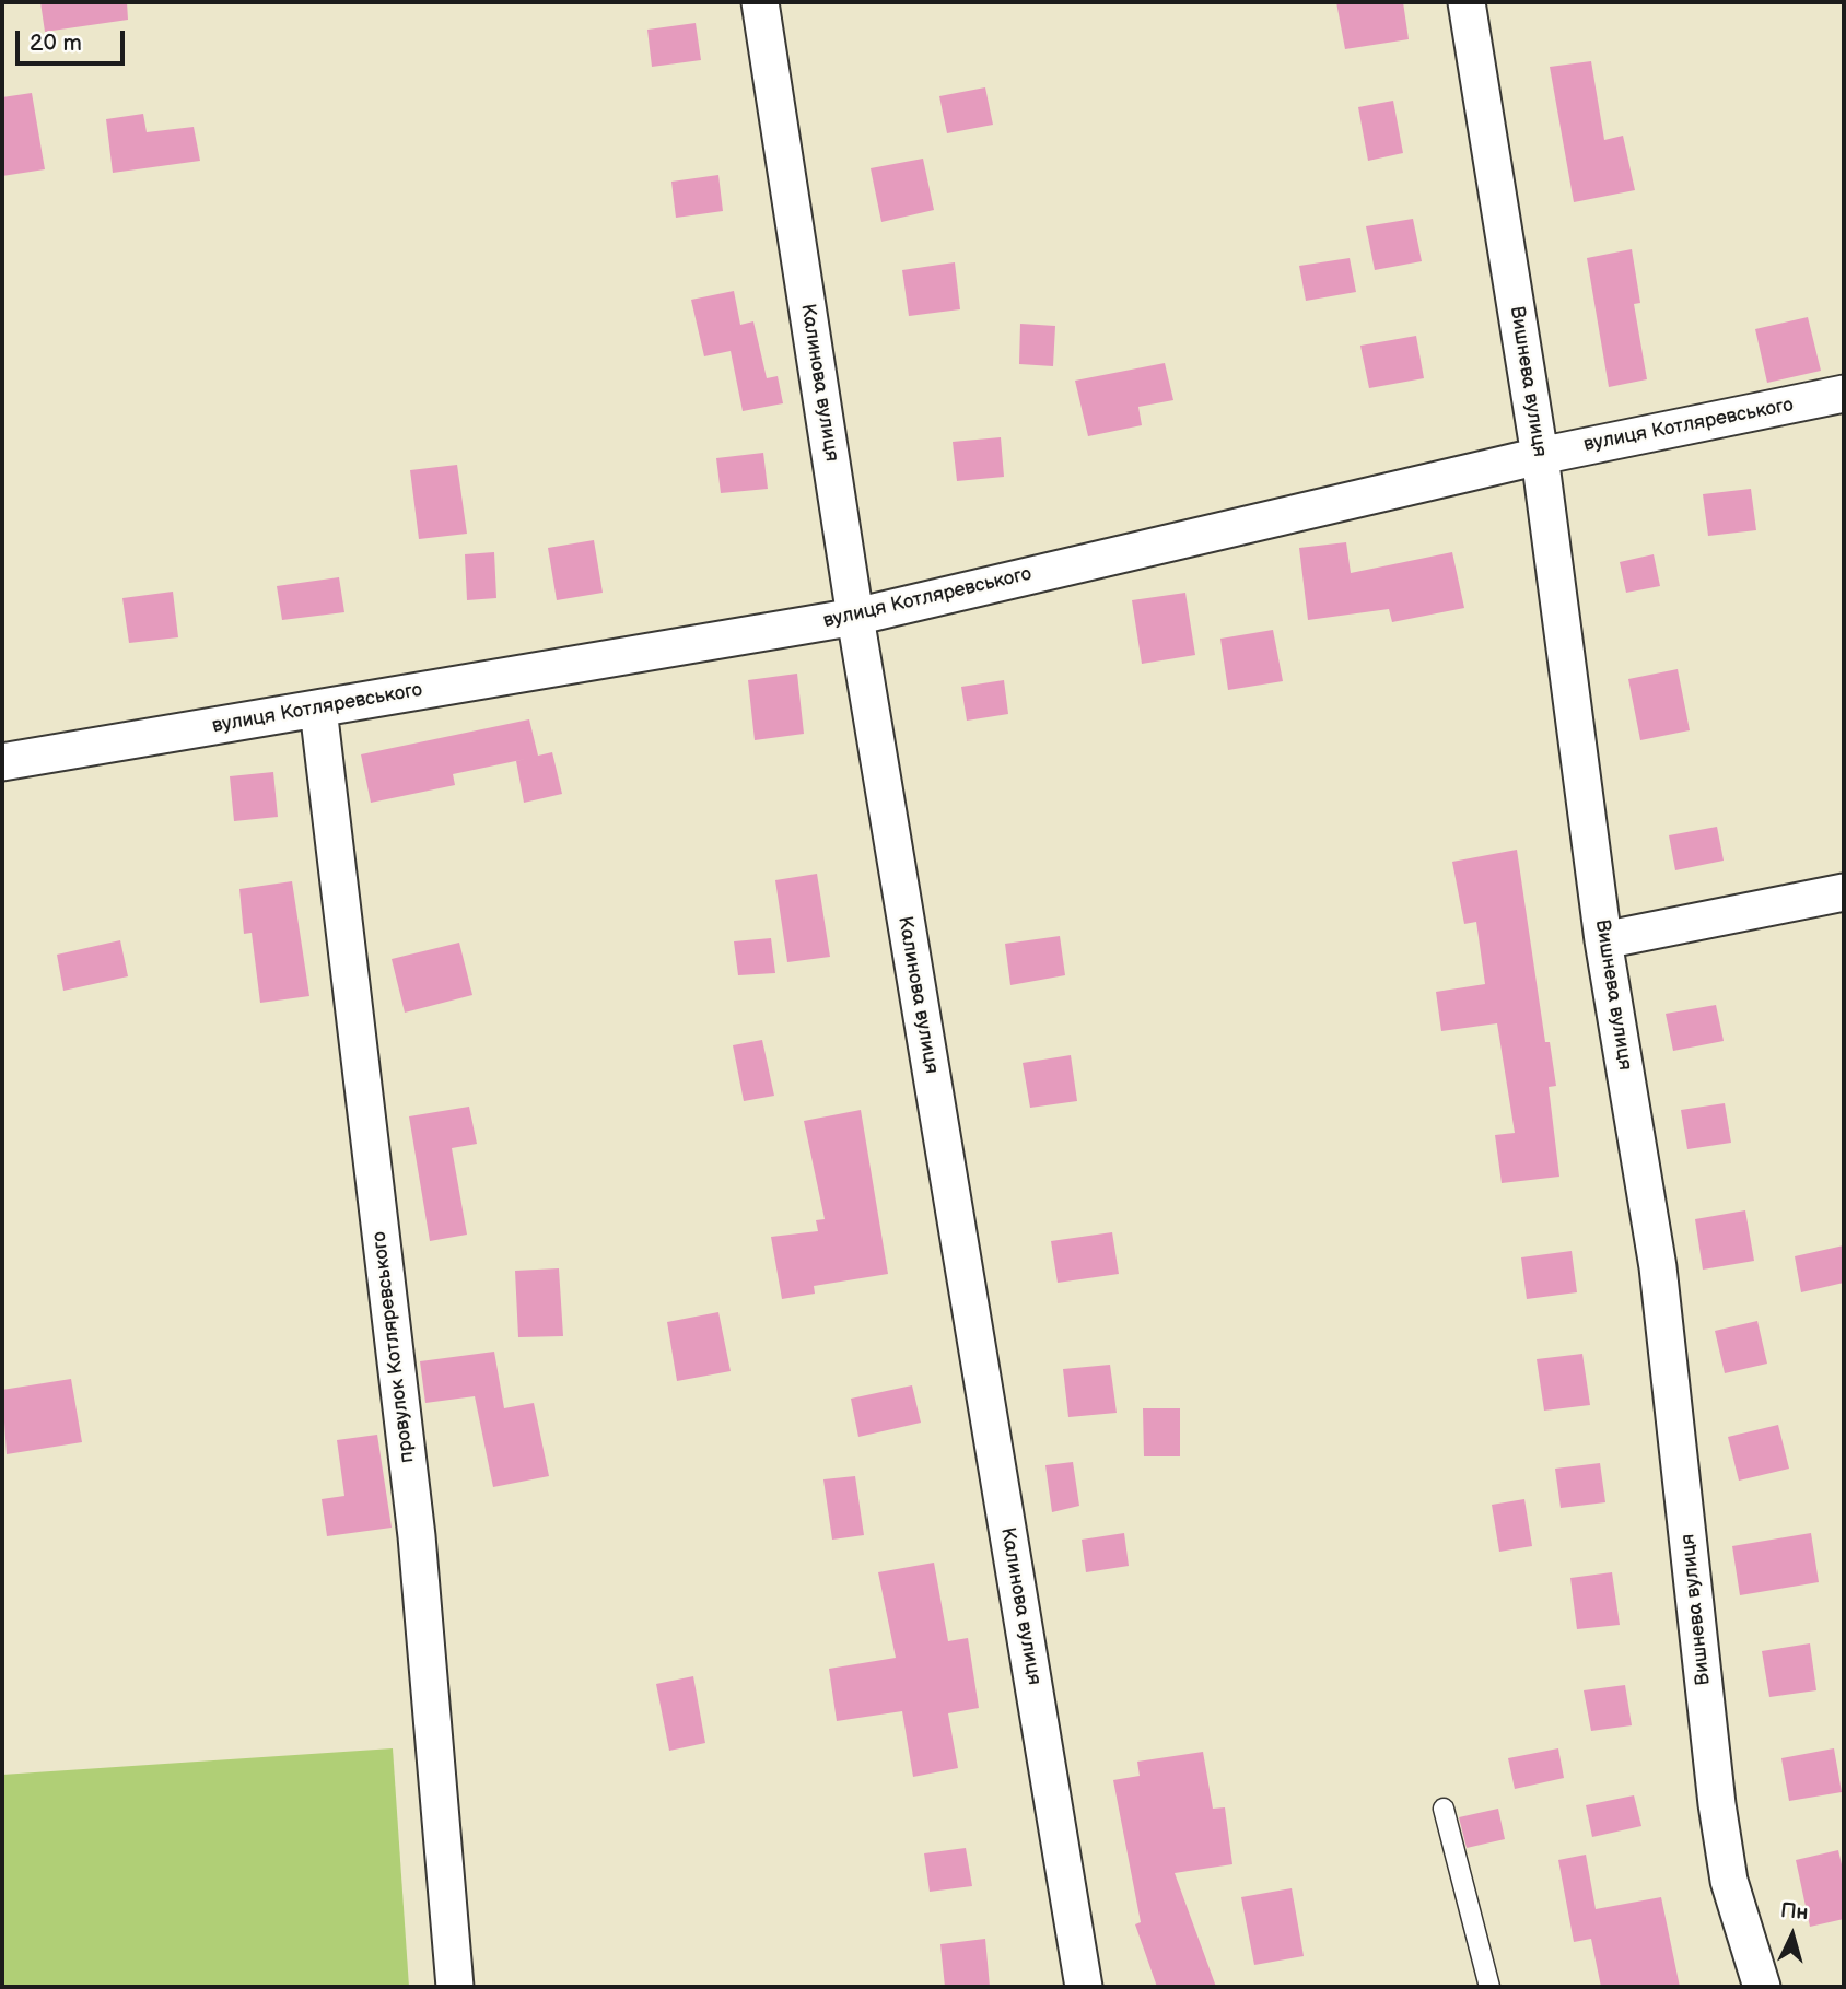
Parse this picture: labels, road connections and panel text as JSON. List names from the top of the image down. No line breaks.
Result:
{"streets":{"street":["Вишнева вулиця","Калинова вулиця","вулиця Котляревського","провулок Котляревського"]},"crossings":[["Вишнева вулиця","вулиця Котляревського"],["Калинова вулиця","вулиця Котляревського"],["вулиця Котляревського","провулок Котляревського"]],"scale_bar":"20 m","north":"top"}
